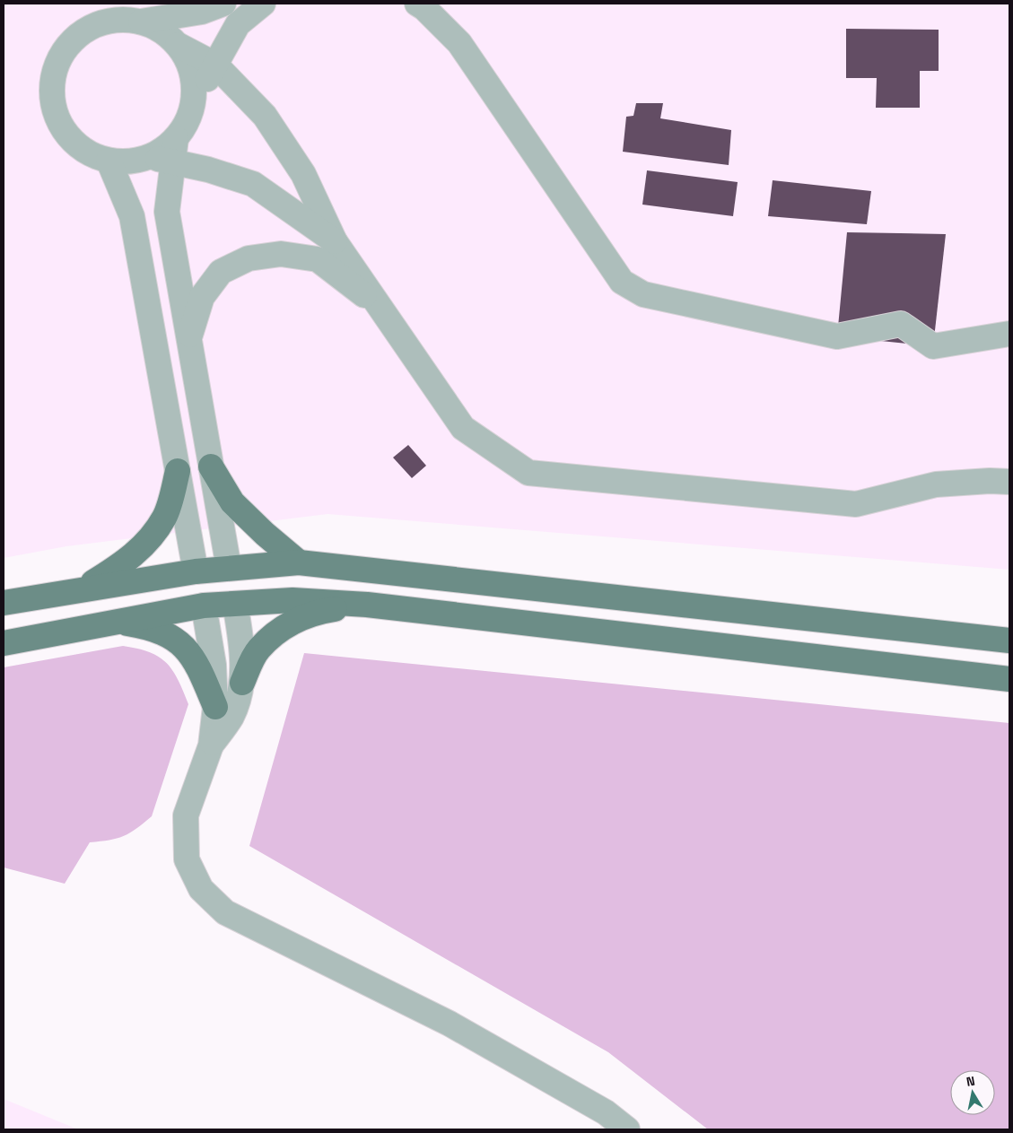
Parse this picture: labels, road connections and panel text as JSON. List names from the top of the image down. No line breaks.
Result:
{"north":"top"}
